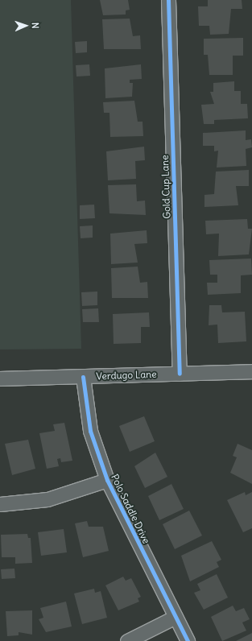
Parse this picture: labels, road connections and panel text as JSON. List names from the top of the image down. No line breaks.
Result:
{"streets":{"street":["Gold Cup Lane","Verdugo Lane","Polo Saddle Drive"]},"crossings":[["Gold Cup Lane","Verdugo Lane"],["Verdugo Lane","Polo Saddle Drive"]],"north":"right"}
